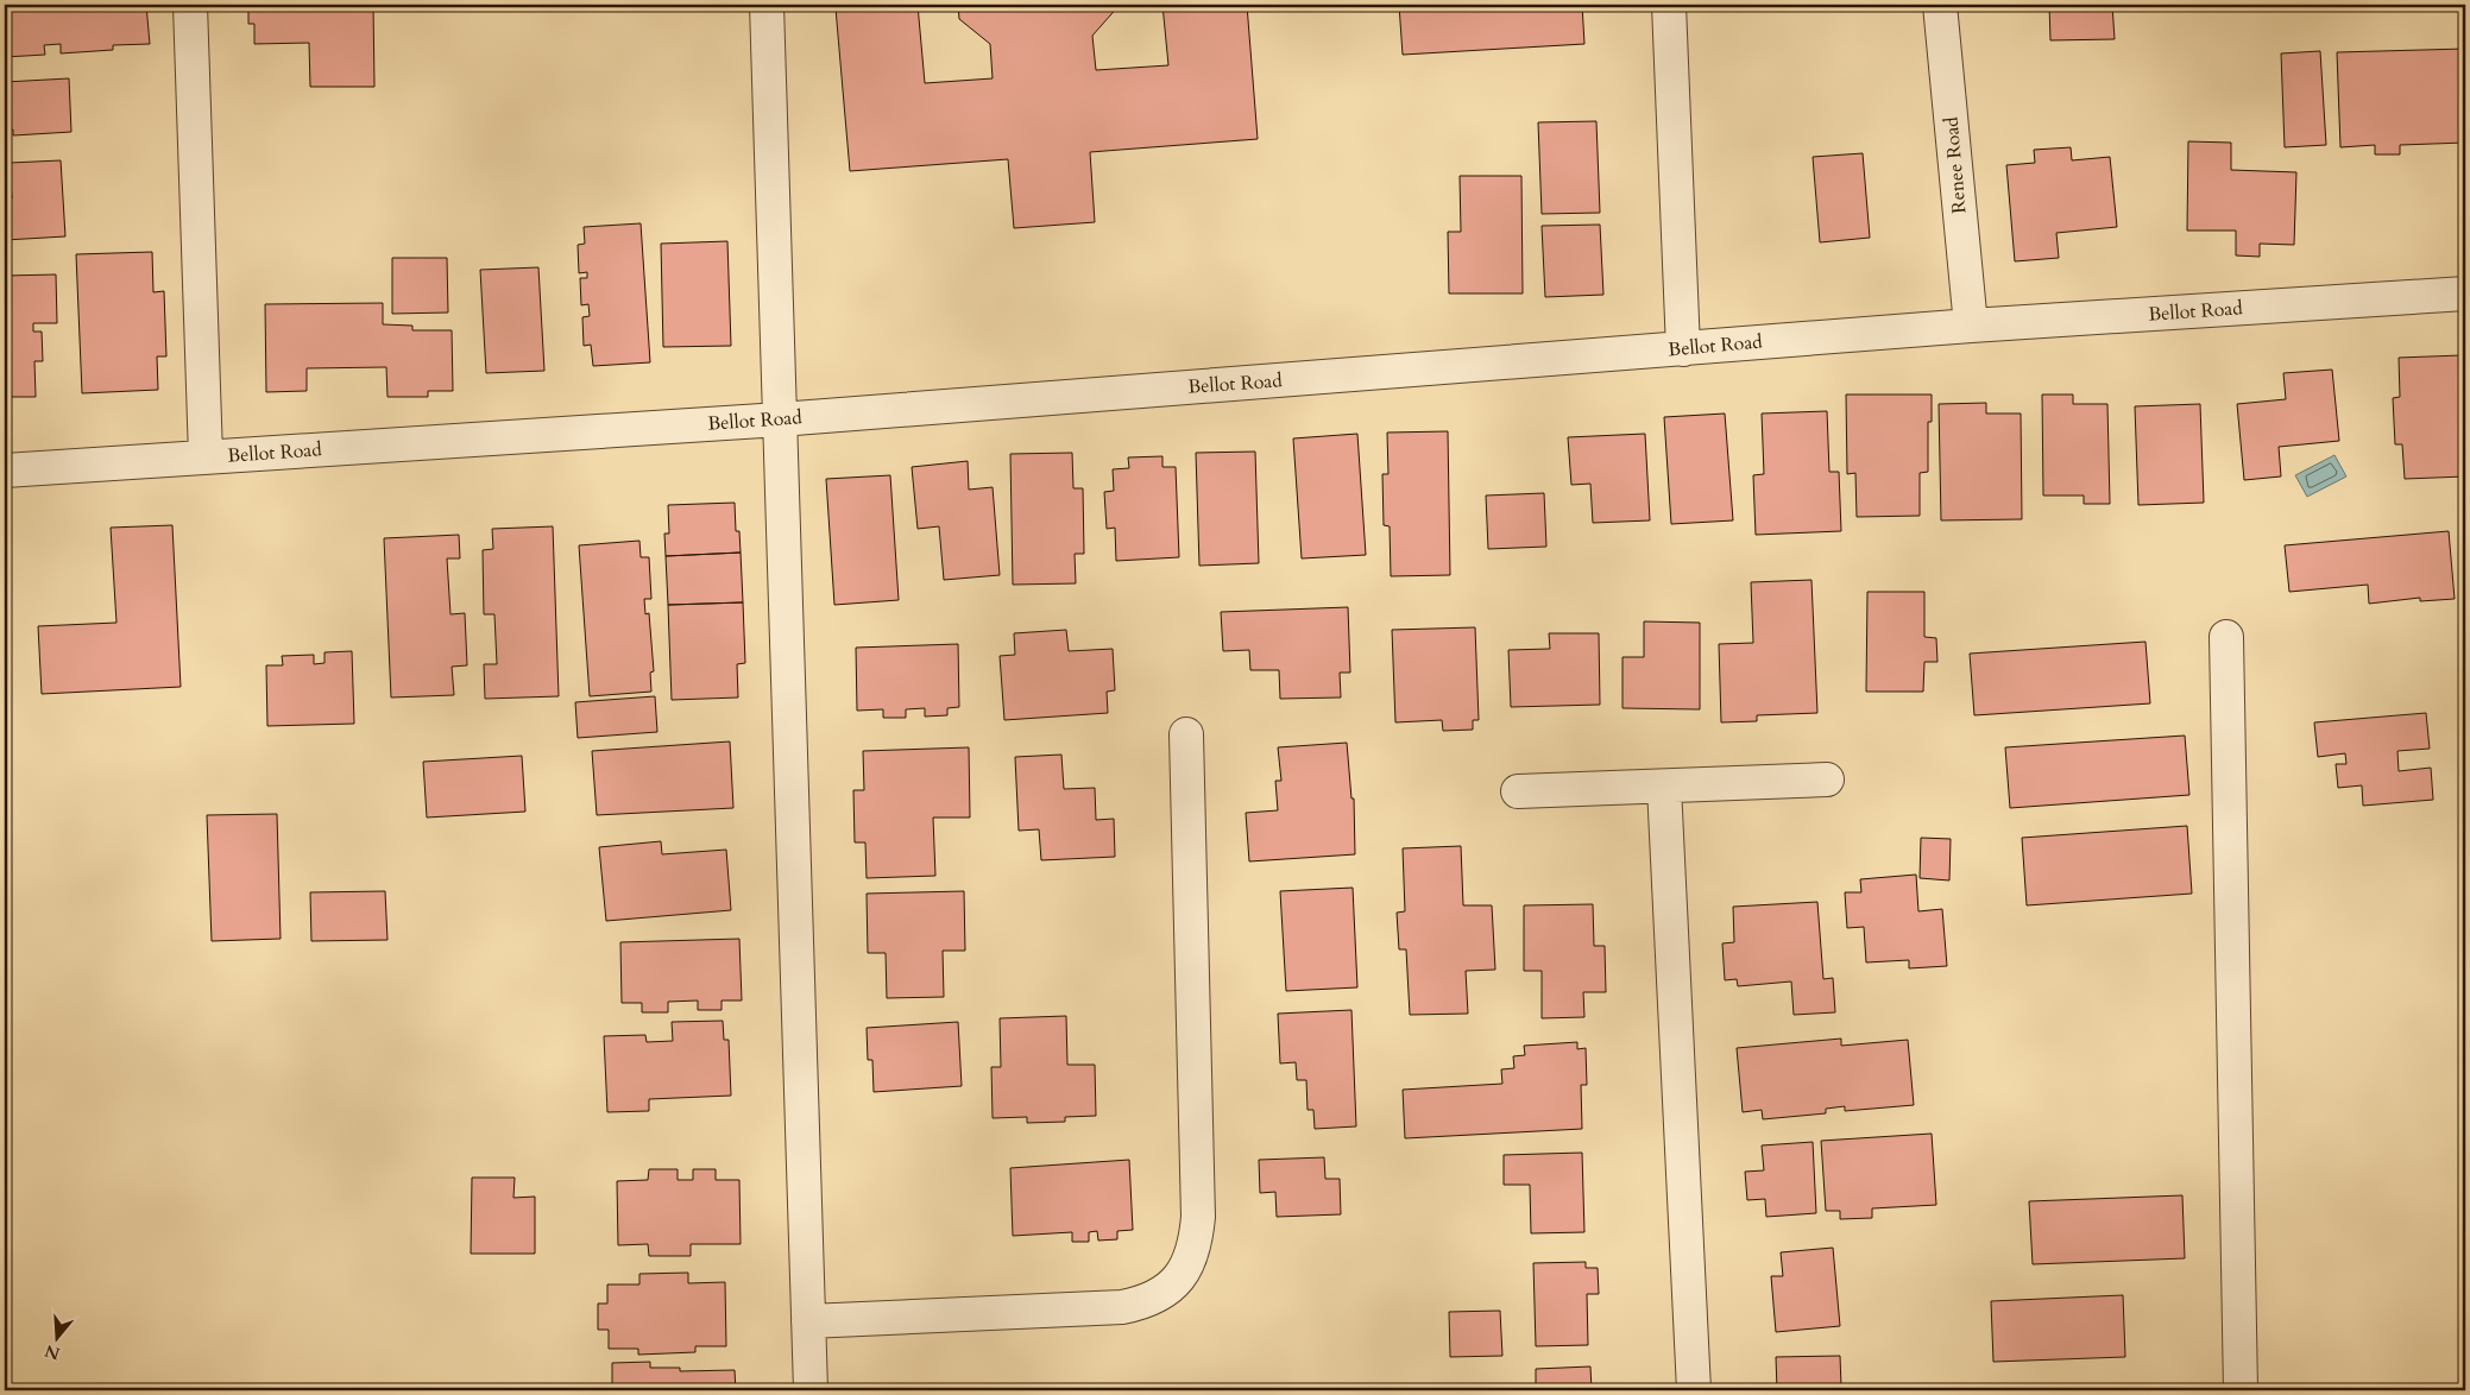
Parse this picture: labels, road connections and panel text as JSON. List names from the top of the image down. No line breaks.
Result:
{"streets":{"street":["Renee Road","Bellot Road"]},"crossings":[["Renee Road","Bellot Road"]],"north":"bottom"}
